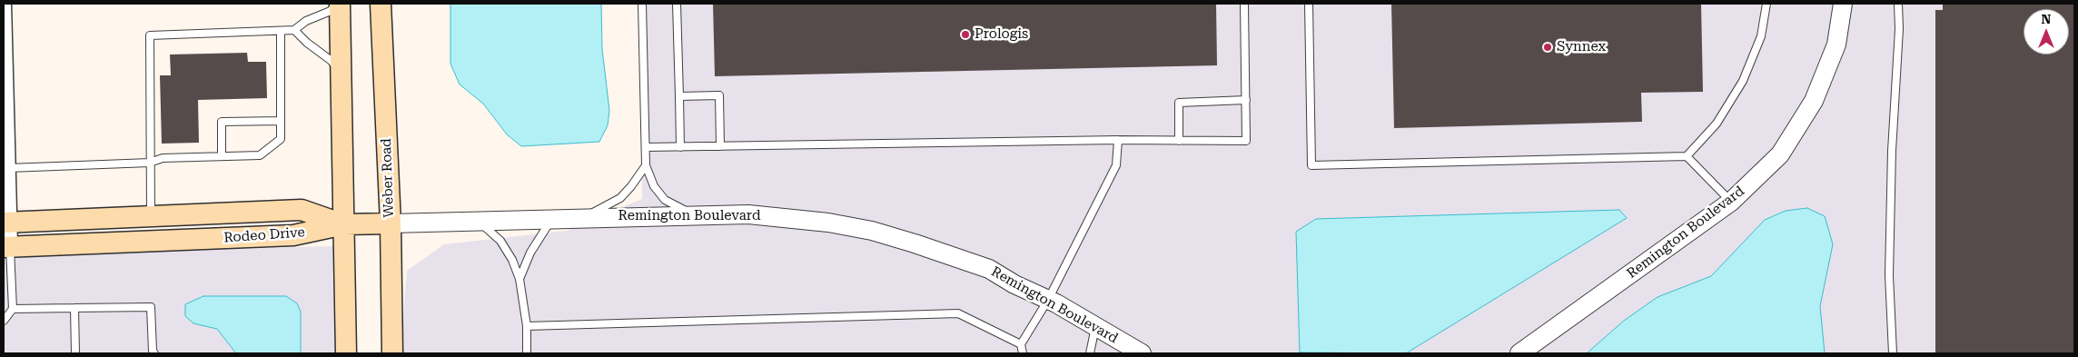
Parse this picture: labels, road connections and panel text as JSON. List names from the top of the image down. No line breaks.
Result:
{"streets":{"main road":["Weber Road","Remington Boulevard","Rodeo Drive"]},"crossings":[["Weber Road","Remington Boulevard"],["Remington Boulevard","Rodeo Drive"]],"places":["Prologis","Synnex"],"north":"top"}
